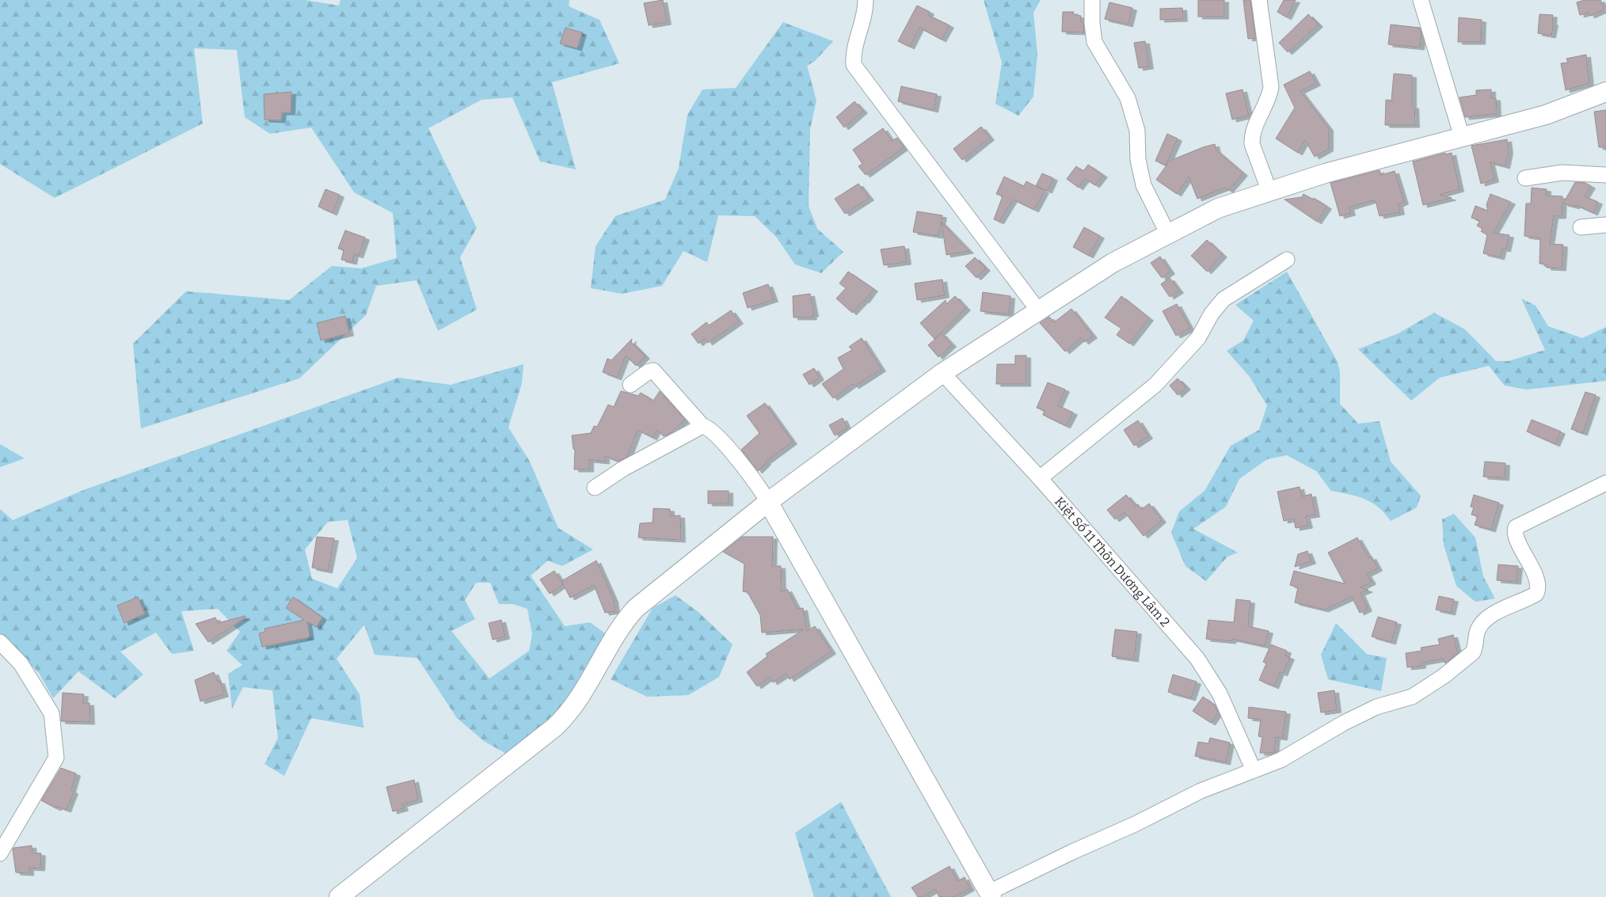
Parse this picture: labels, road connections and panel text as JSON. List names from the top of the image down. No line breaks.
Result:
{"streets":{"street":["Kiệt Số 11 Thôn Dương Lâm 2"]}}
